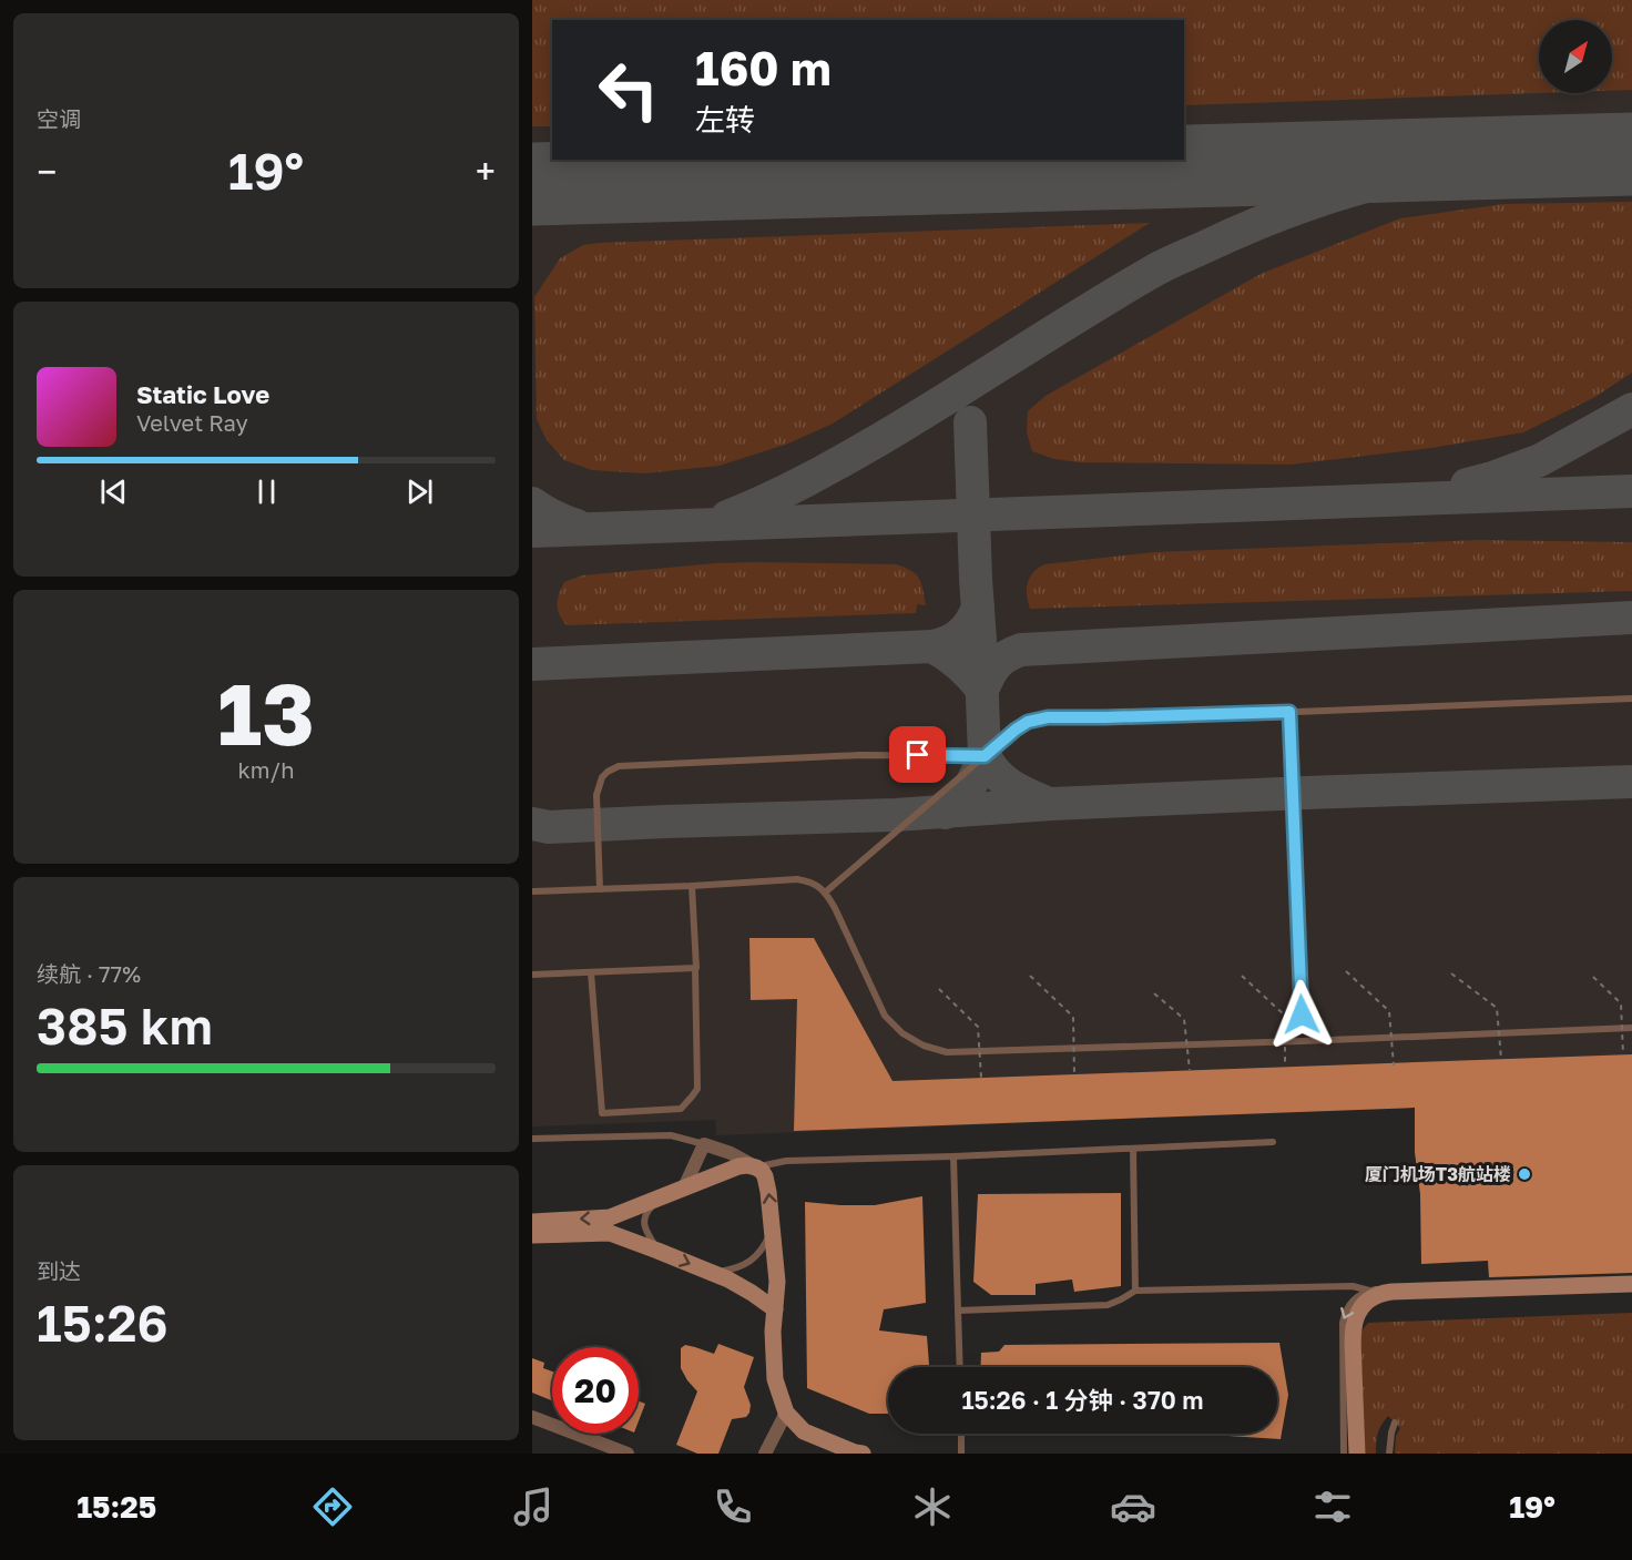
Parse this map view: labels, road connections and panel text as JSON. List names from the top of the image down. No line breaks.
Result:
{"places":["厦门机场T3航站楼"],"north":"top right","page":{"tile":["空调",["13","km/h"],["续航 · 77%","385 km"],["到达","15:26"]],"turn":["160 m","左转"],"heat":["−","19°","+"],"song":["Static Love","Velvet Ray"],"limit":"20","trip":"15:26 · 1 分钟 · 370 m","tabs":["15:25","19°"]}}
